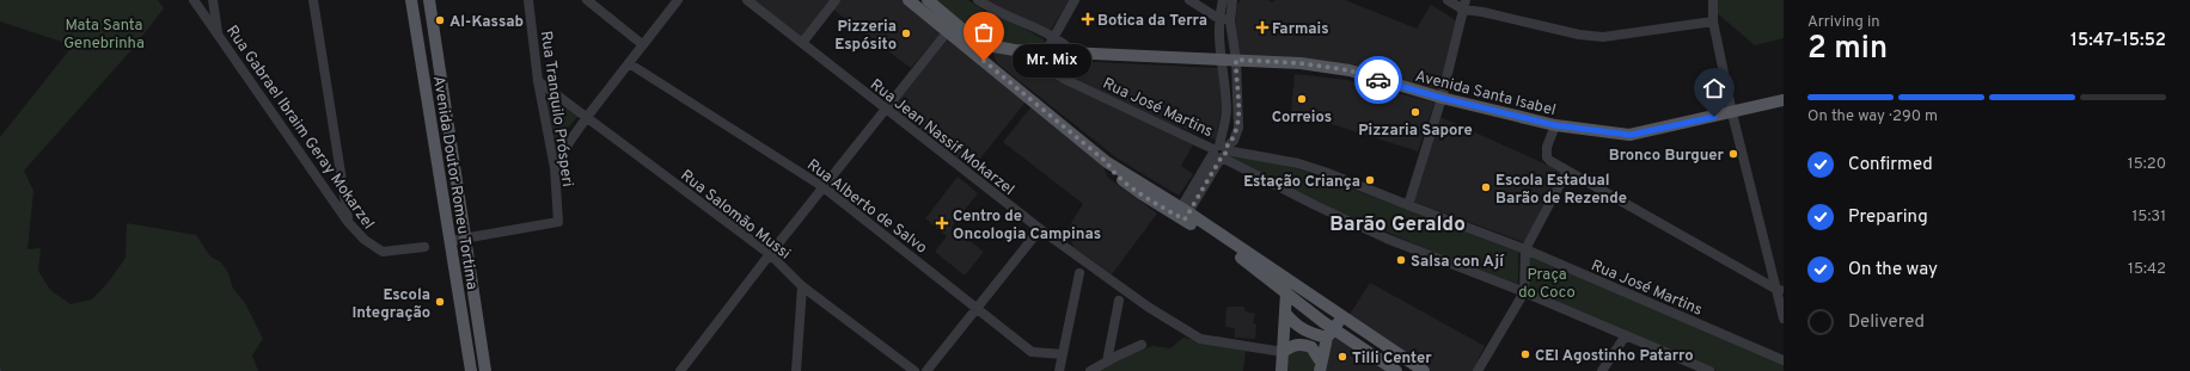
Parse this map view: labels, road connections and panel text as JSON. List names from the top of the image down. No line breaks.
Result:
{"streets":{"main road":["Avenida Santa Isabel","Avenida Doutor Romeu Tortima"],"street":["Rua José Martins","Rua Tranquilo Prósperi","Rua Gabrael Ibraim Geray Mokarzel","Rua Jean Nassif Mokarzel","Rua Alberto de Salvo","Rua Salomão Mussi"]},"crossings":[["Avenida Santa Isabel","Rua José Martins"],["Rua Tranquilo Prósperi","Avenida Doutor Romeu Tortima"],["Rua Tranquilo Prósperi","Rua Salomão Mussi"]],"districts":["Barão Geraldo"],"parks":["Mata Santa Genebrinha","Praça do Coco"],"places":{"health":["Botica da Terra","Farmais","Centro de Oncologia Campinas"],"other":["Al-Kassab","Pizzeria Espósito","Mr. Mix","Correios","Pizzaria Sapore","Bronco Burguer","Estação Criança","Escola Estadual Barão de Rezende","Salsa con Ají","Escola Integração","CEI Agostinho Patarro","Tilli Center"]},"page":{"heading":["2 min","Arriving in","15:47–15:52"],"bubble":"Mr. Mix","bar":"On the way · 290 m","list":[["Confirmed","15:20"],["Preparing","15:31"],["On the way","15:42"],"Delivered"]}}
